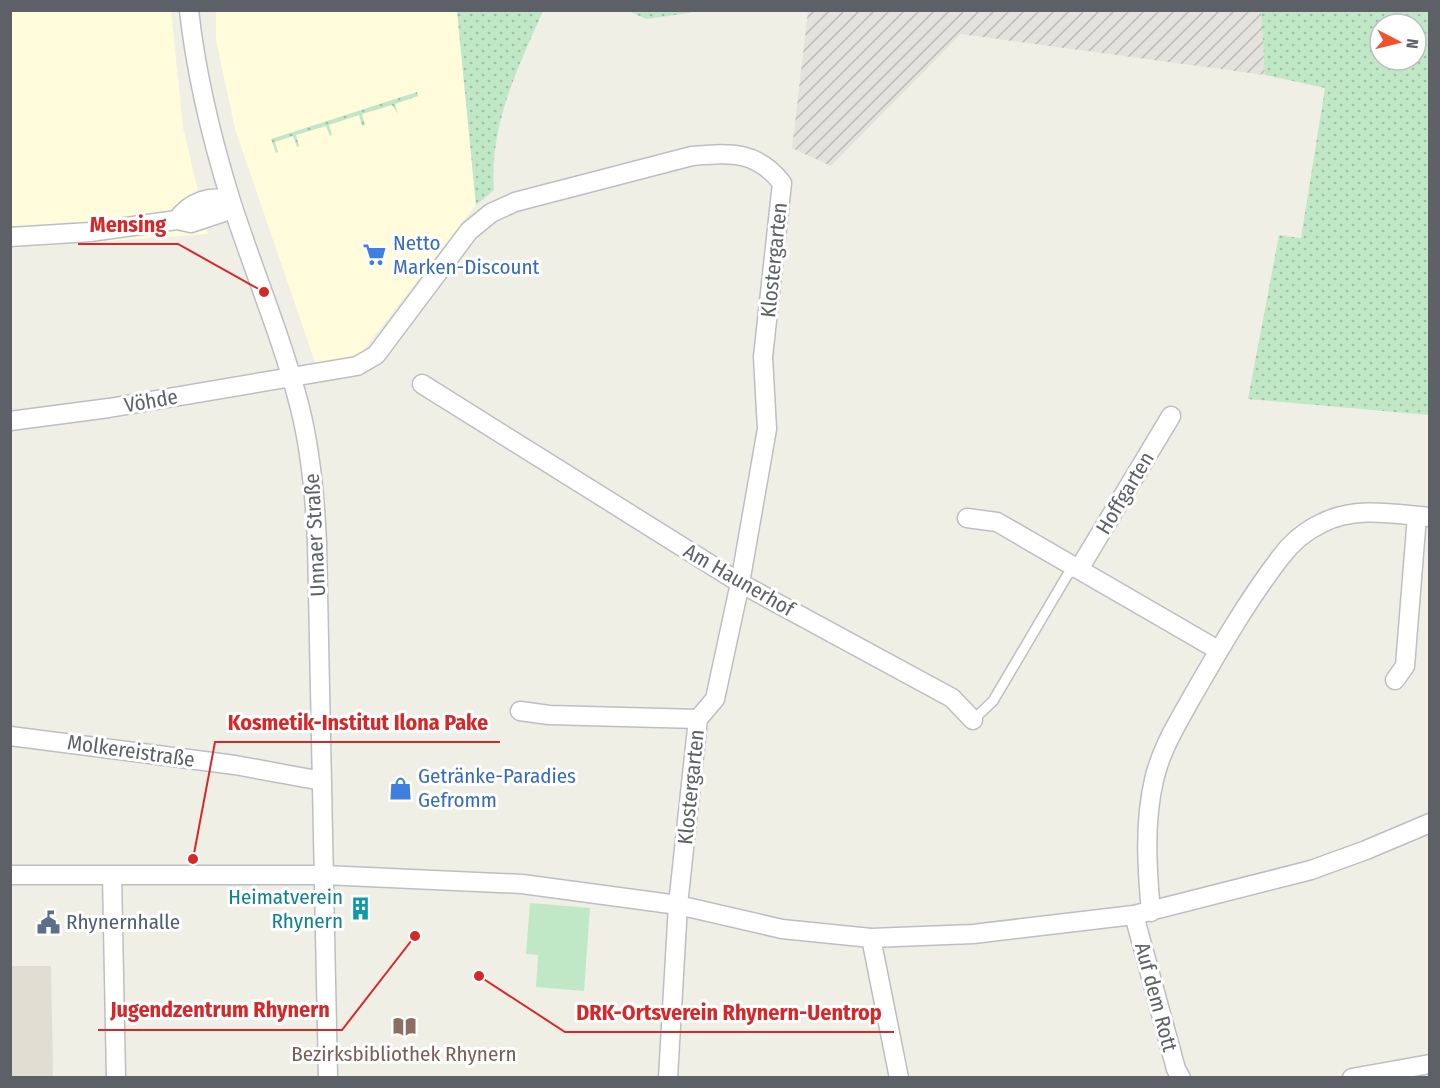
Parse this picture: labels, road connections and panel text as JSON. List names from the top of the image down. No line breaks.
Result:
{"streets":{"street":["Klostergarten","Vöhde","Hoffgarten","Unnaer Straße","Am Haunerhof","Molkereistraße","Auf dem Rott"]},"crossings":[["Klostergarten","Vöhde"],["Klostergarten","Unnaer Straße"],["Klostergarten","Am Haunerhof"],["Vöhde","Unnaer Straße"],["Hoffgarten","Am Haunerhof"],["Unnaer Straße","Molkereistraße"]],"places":{"supermarket":["Netto Marken-Discount"],"other":["Mensing","Kosmetik-Institut Ilona Pake","Jugendzentrum Rhynern","DRK-Ortsverein Rhynern-Uentrop"],"shop":["Getränke-Paradies Gefromm"],"building":["Heimatverein Rhynern"],"public building":["Rhynernhalle"],"library":["Bezirksbibliothek Rhynern"]},"north":"right"}
